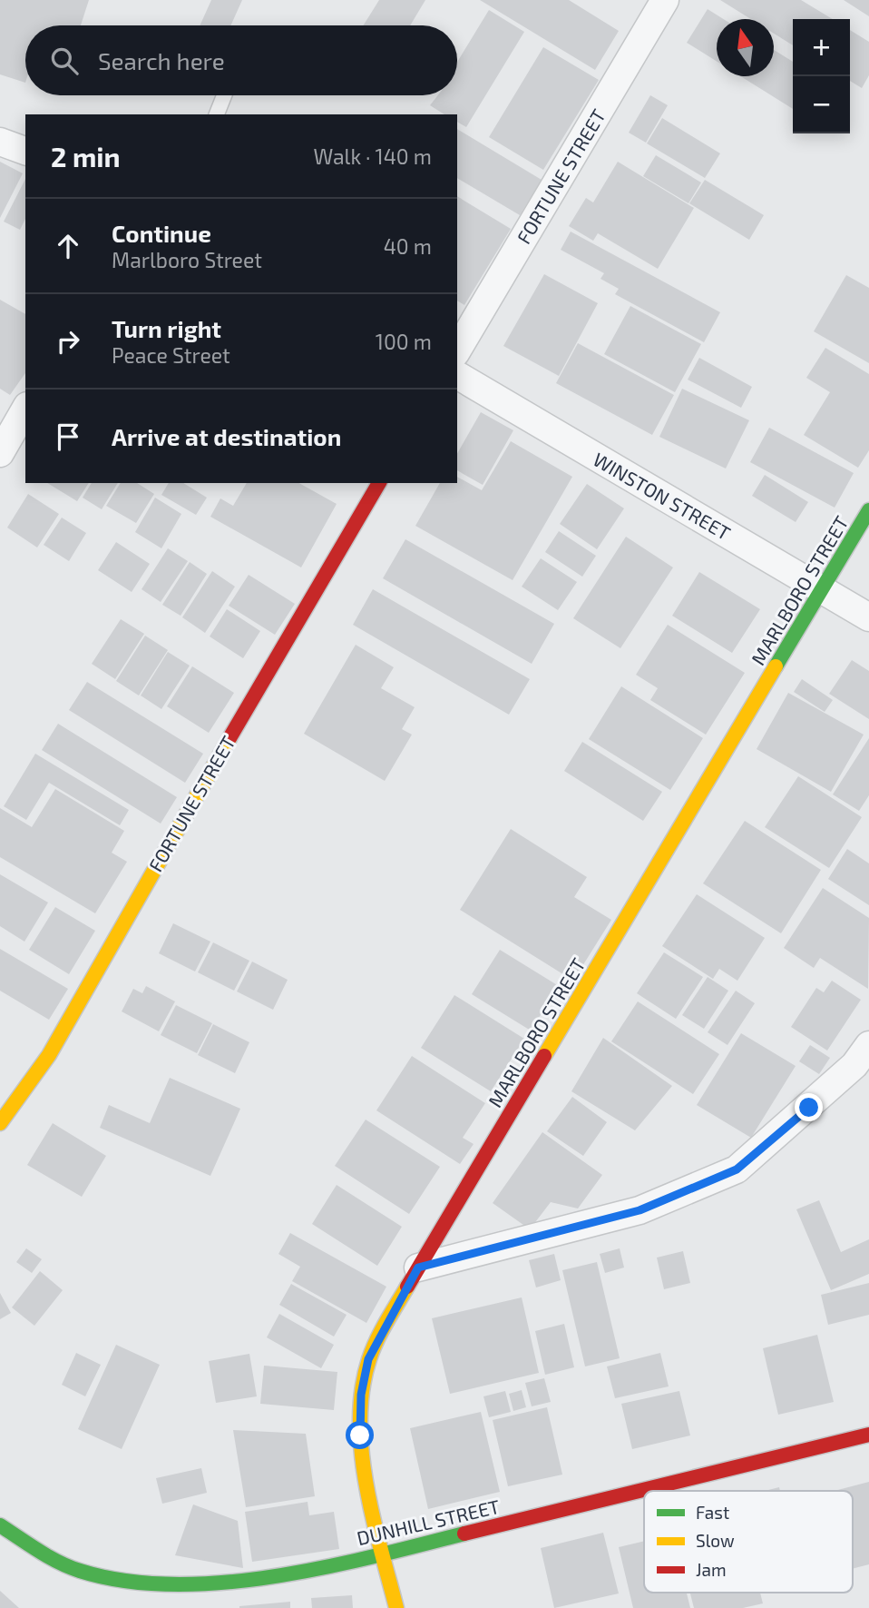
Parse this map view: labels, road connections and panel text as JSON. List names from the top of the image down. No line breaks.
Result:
{"streets":{"street":["FORTUNE STREET","WINSTON STREET","MARLBORO STREET","DUNHILL STREET"]},"crossings":[["WINSTON STREET","MARLBORO STREET"],["MARLBORO STREET","DUNHILL STREET"]],"legend":["Fast","Slow","Jam"],"north":"top","page":{"map_buttons":["+","−"],"search":"Search here","heading":["2 min","Walk · 140 m"],"list":[["Continue","Marlboro Street","40 m"],["Turn right","Peace Street","100 m"],"Arrive at destination"]}}
